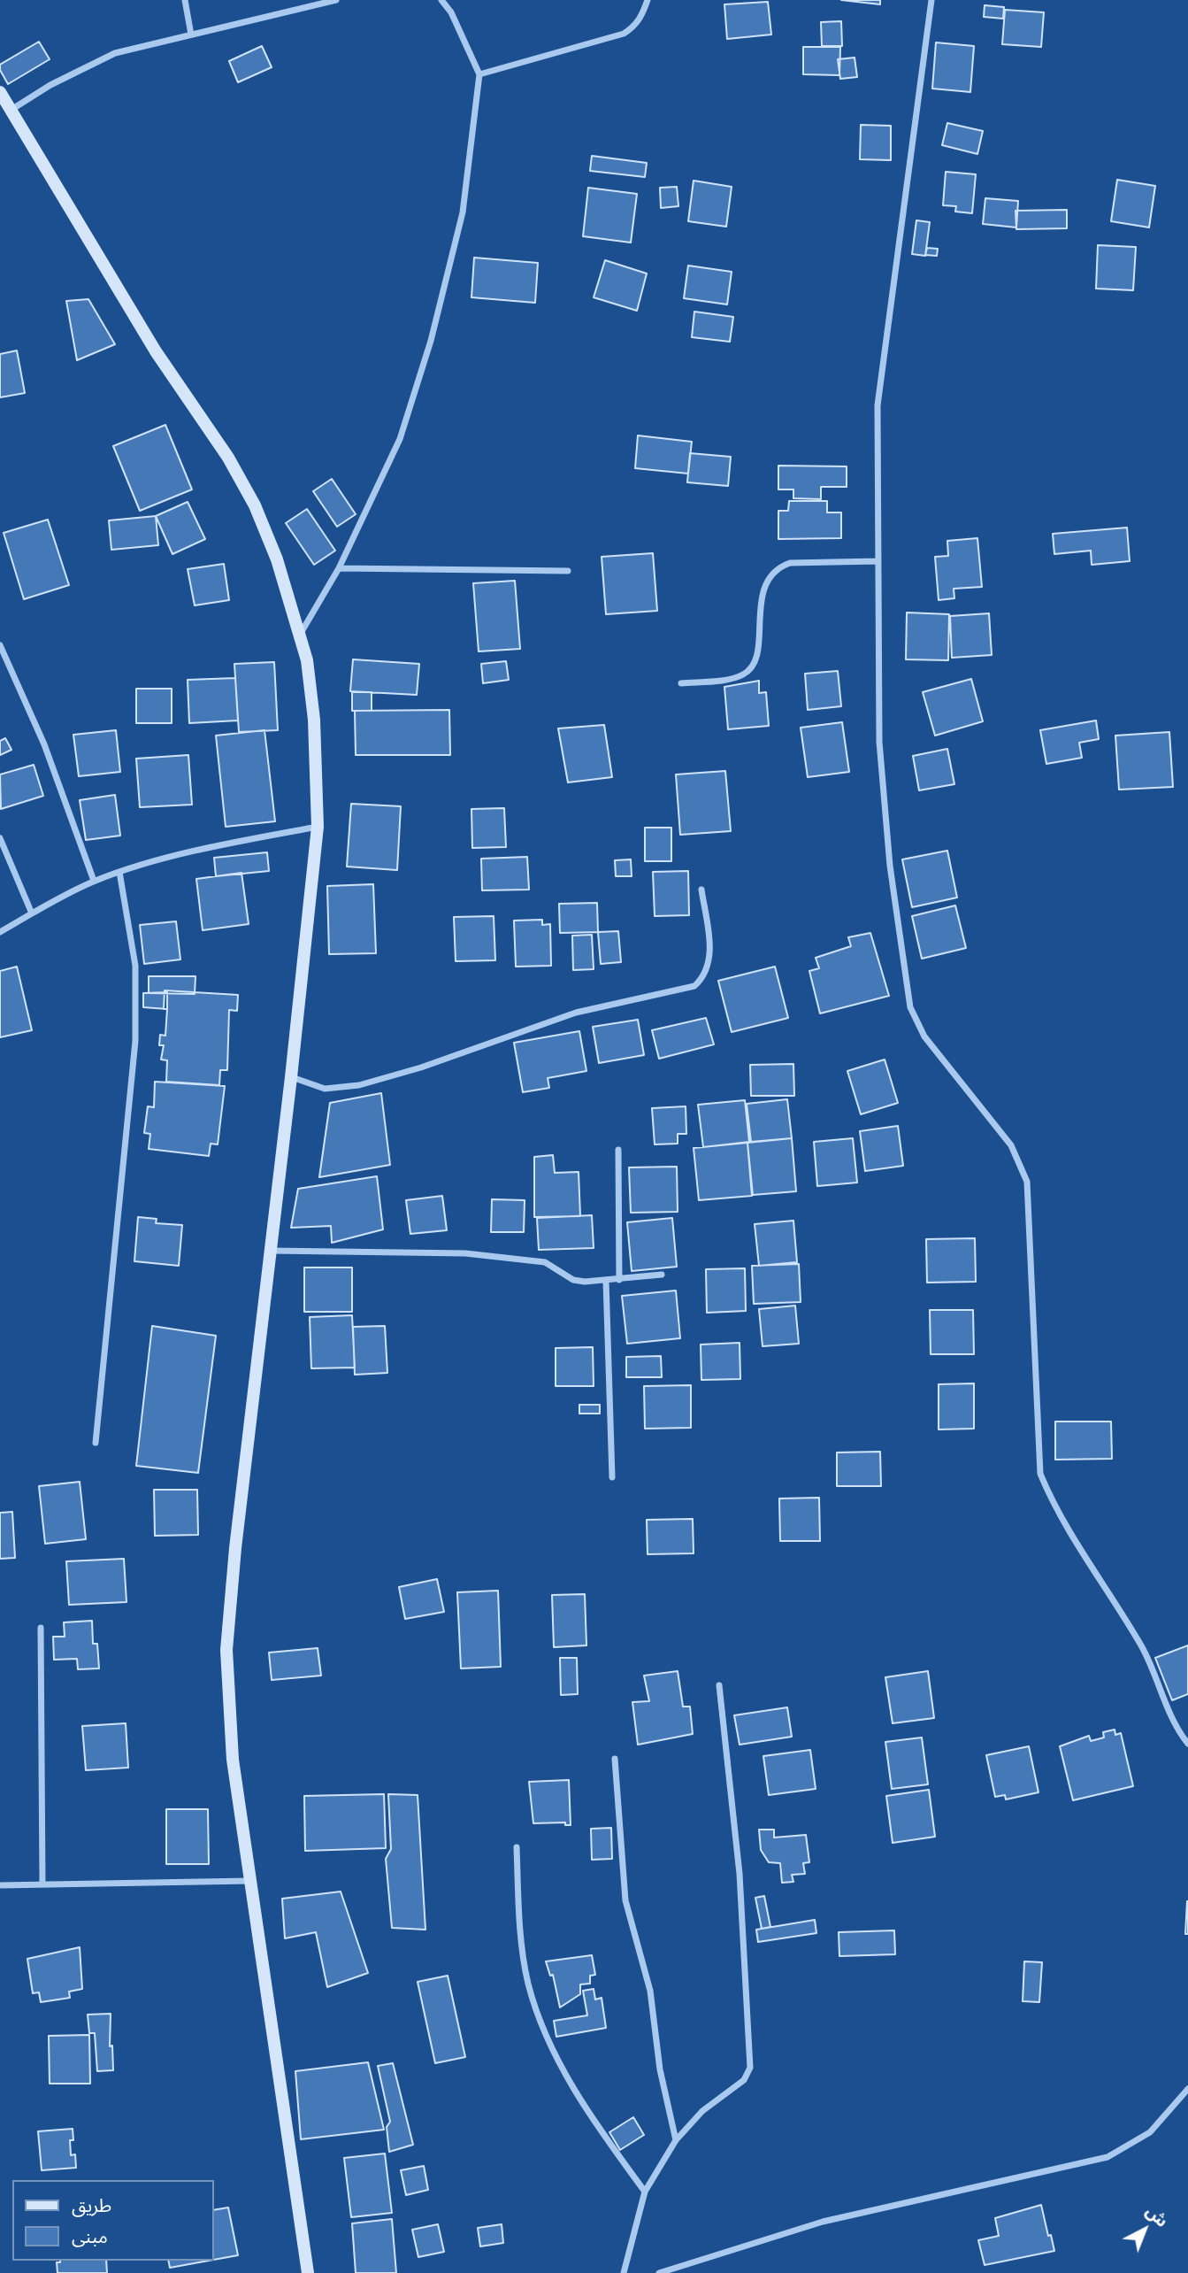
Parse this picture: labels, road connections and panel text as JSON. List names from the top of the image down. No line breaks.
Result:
{"legend":["طريق","مبنى"],"north":"top right"}
